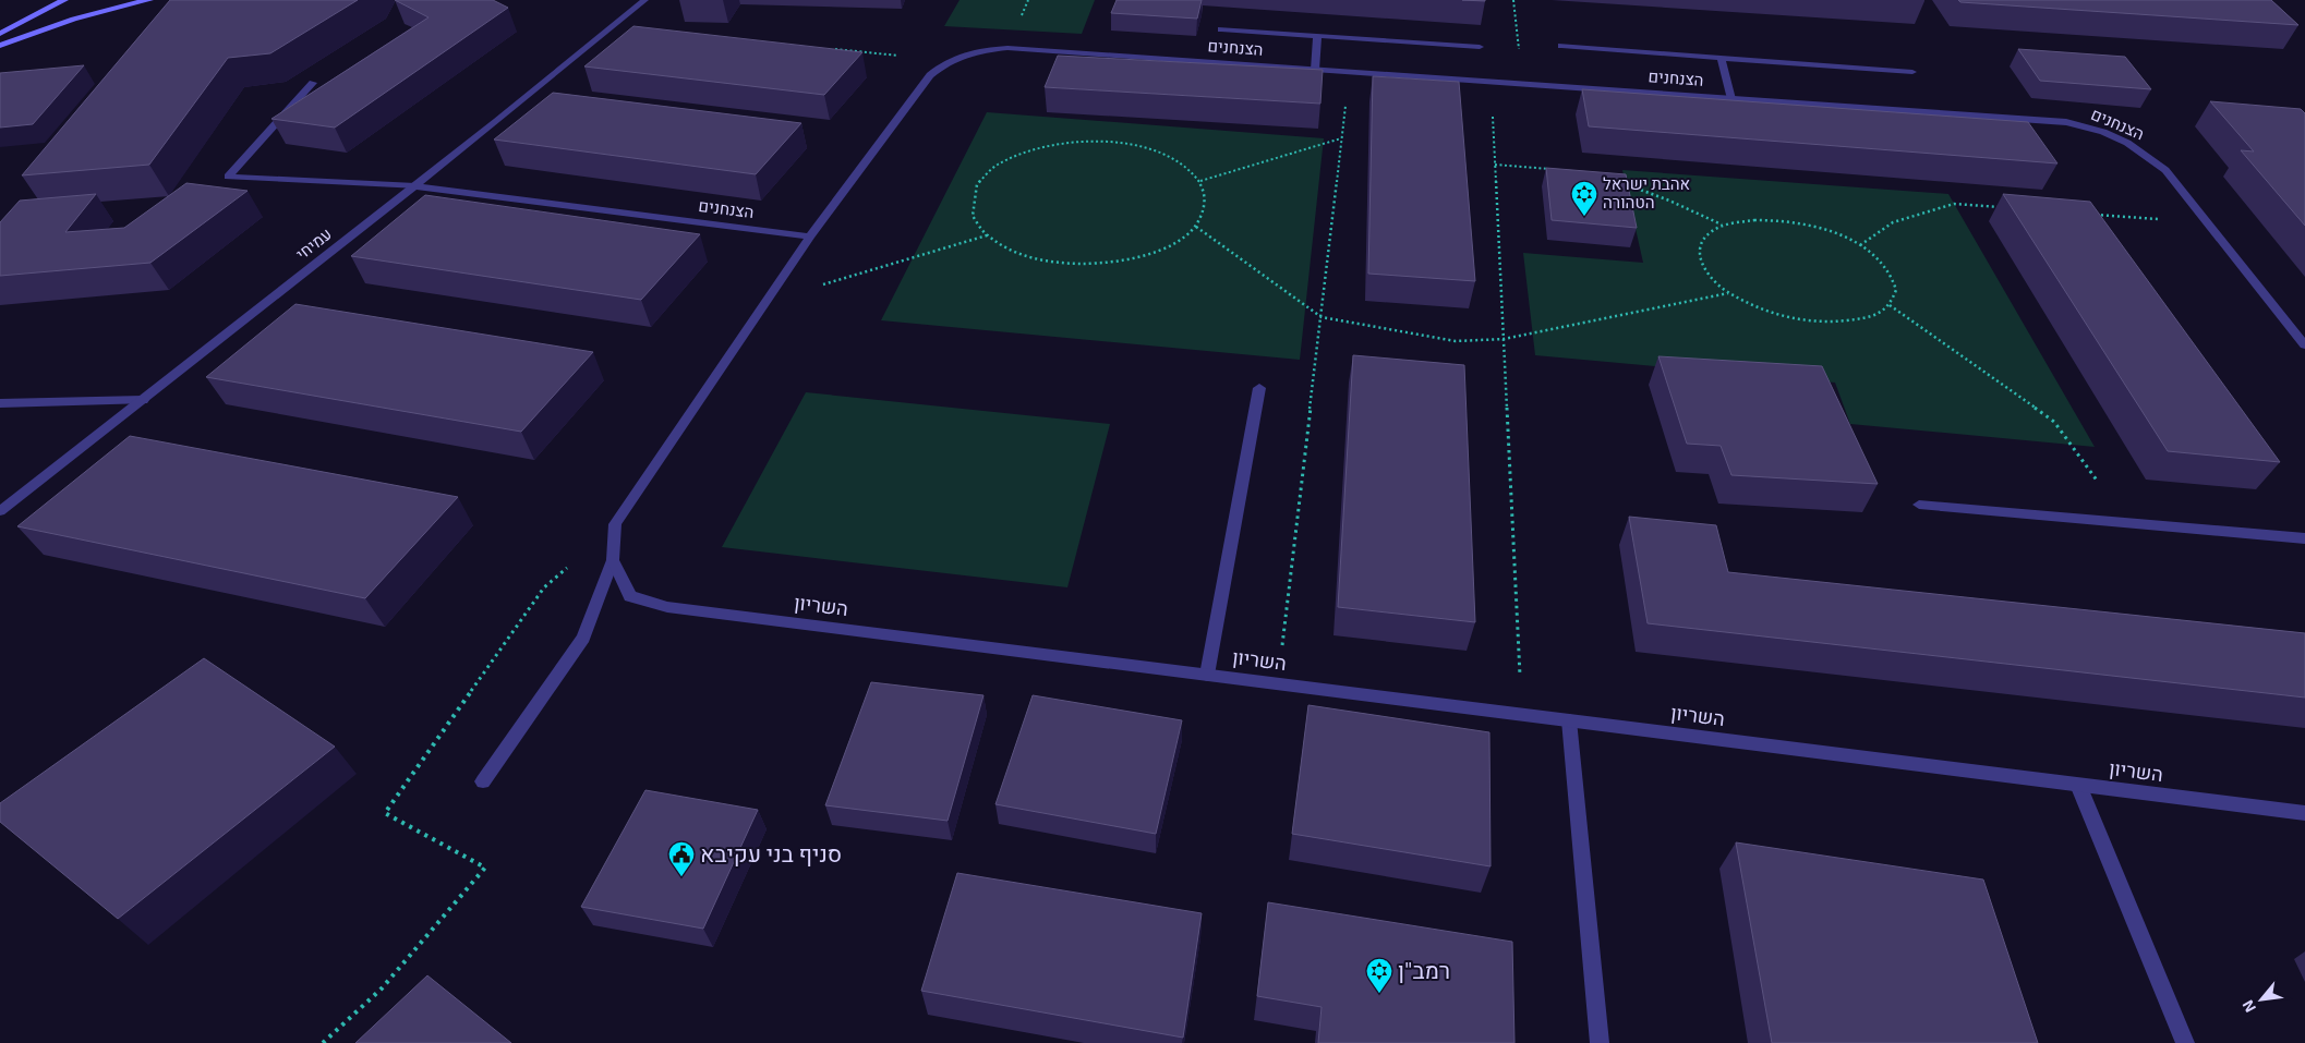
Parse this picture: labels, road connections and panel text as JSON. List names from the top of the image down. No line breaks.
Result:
{"streets":{"street":["הצנחנים","עמיחי","השריון"]},"crossings":[["הצנחנים","עמיחי"],["הצנחנים","השריון"]],"places":{"synagogue":["אהבת ישראל הטהורה","רמב\"ן"],"public building":["סניף בני עקיבא"]},"north":"bottom left"}
